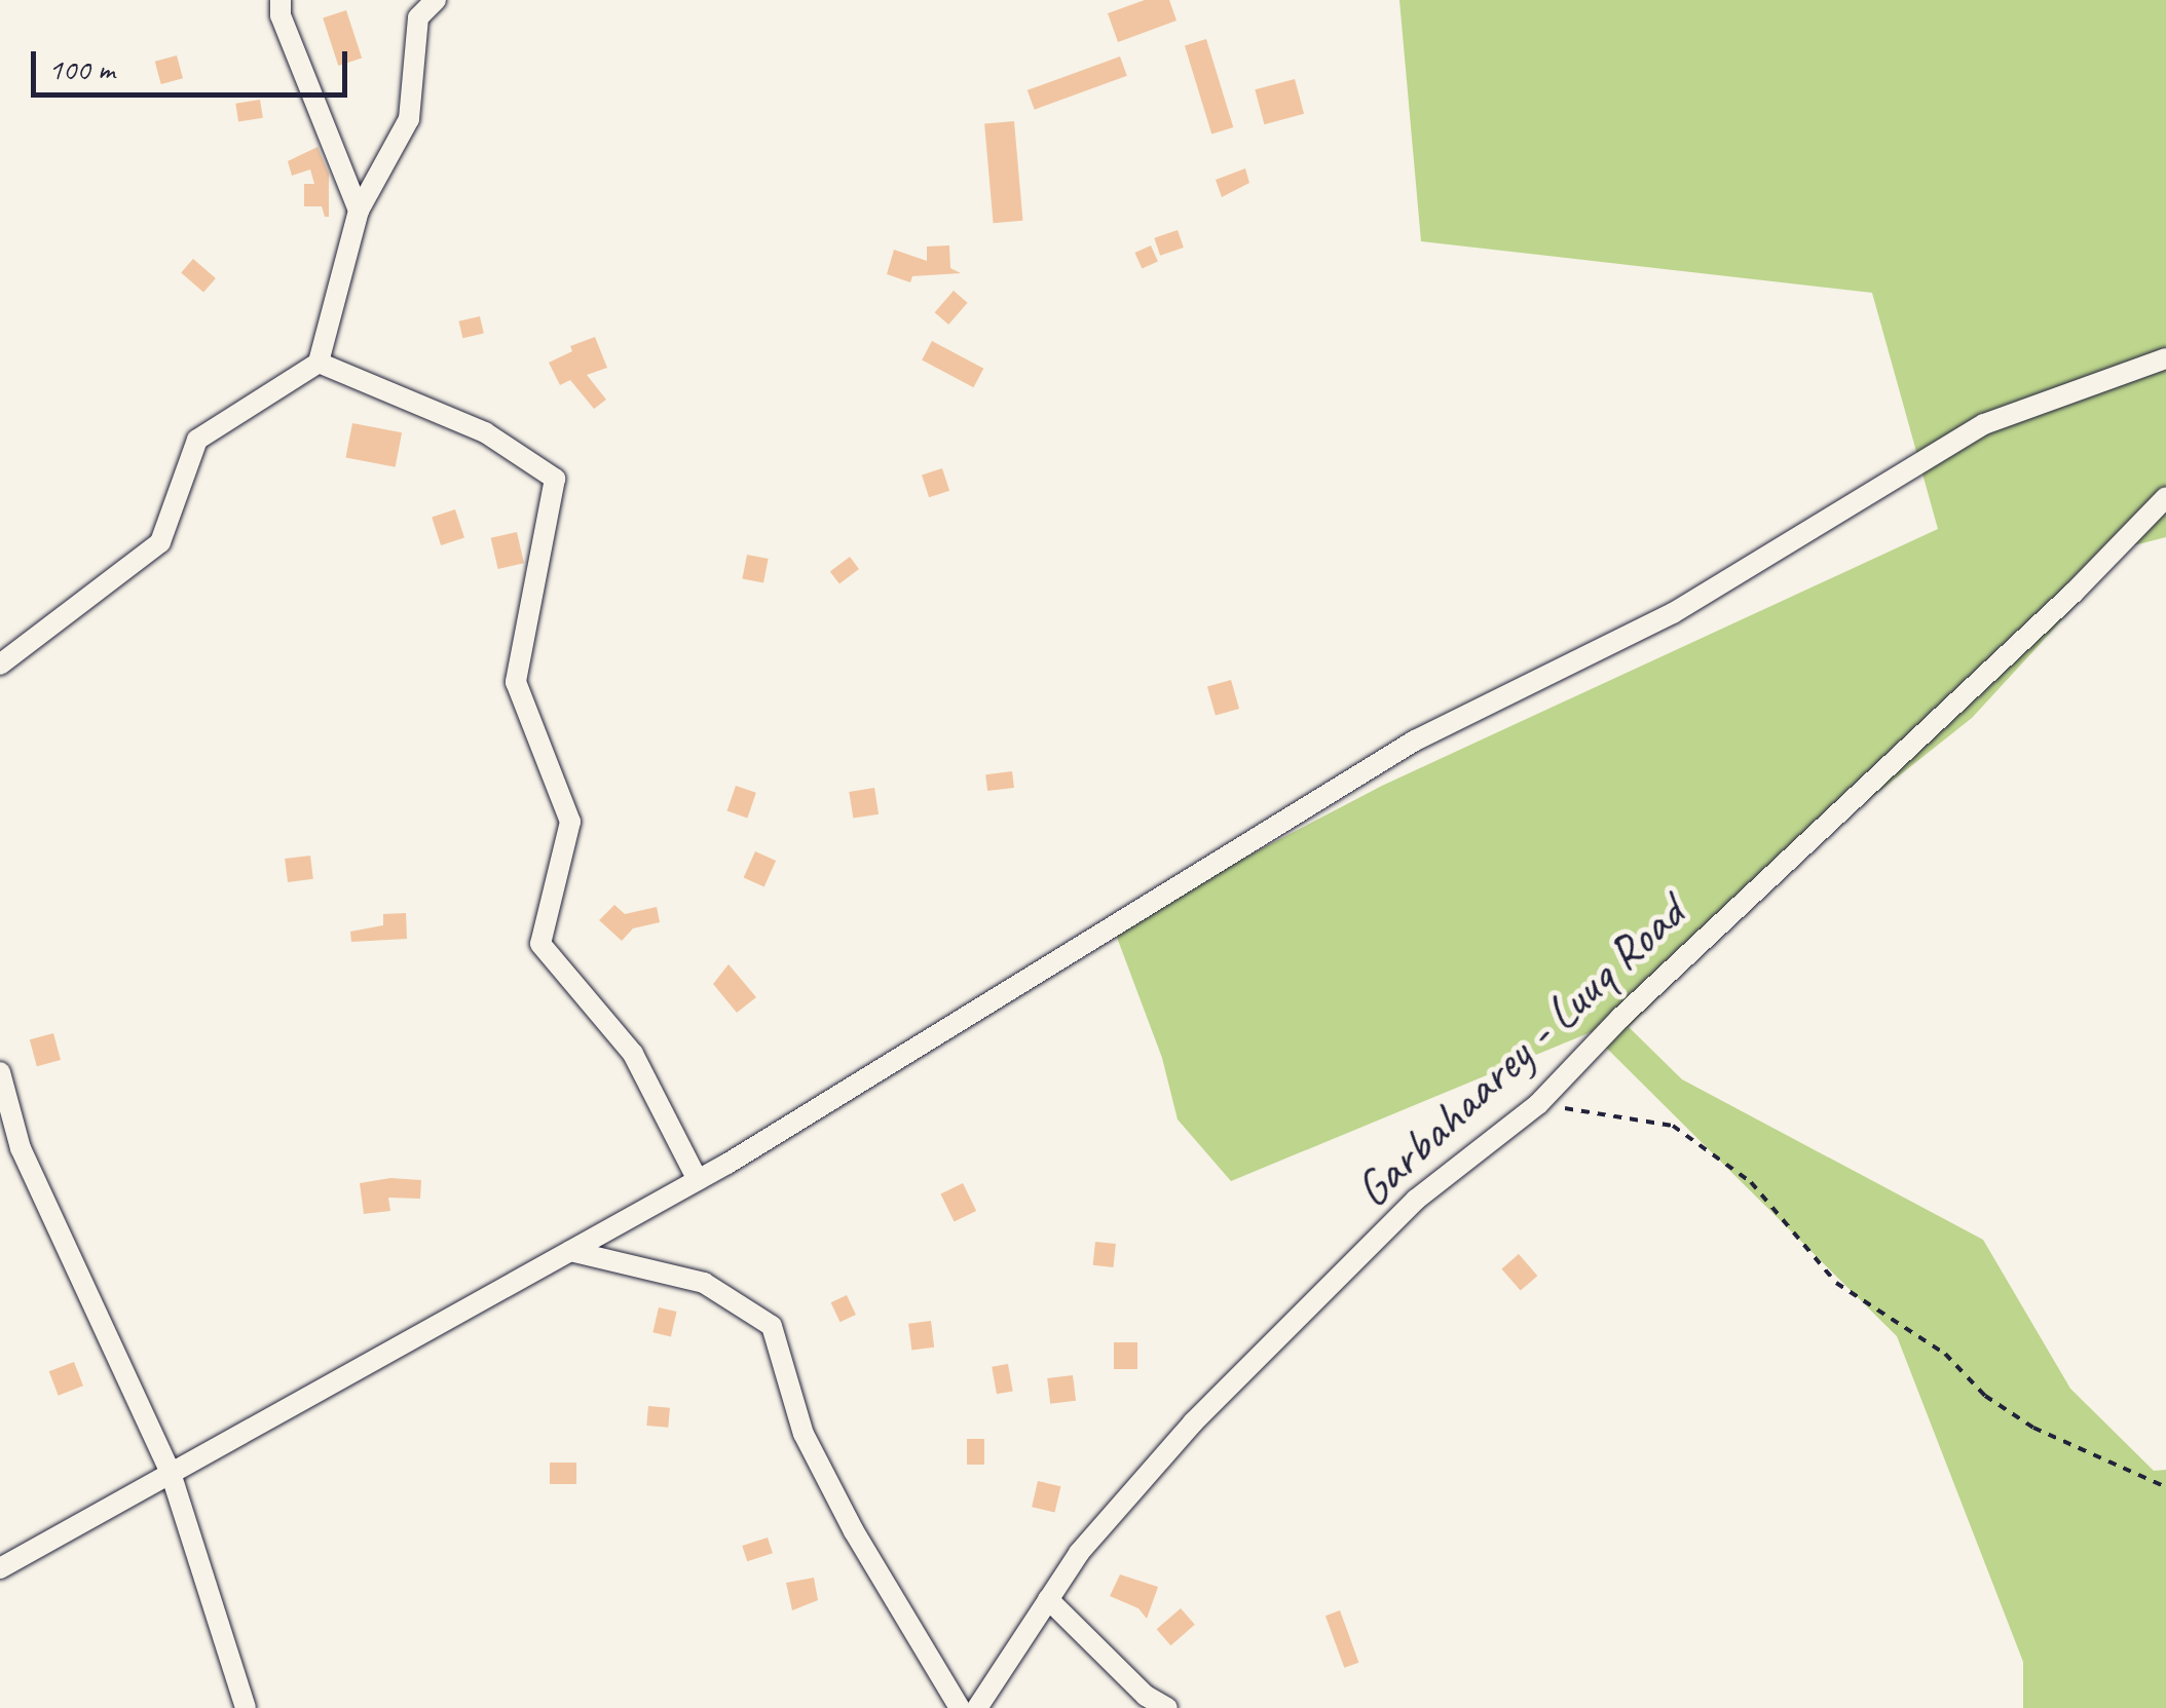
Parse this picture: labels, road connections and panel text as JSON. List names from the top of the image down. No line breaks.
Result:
{"streets":{"street":["Garbahaarey - Luuq Road"]},"scale_bar":"100 m"}
